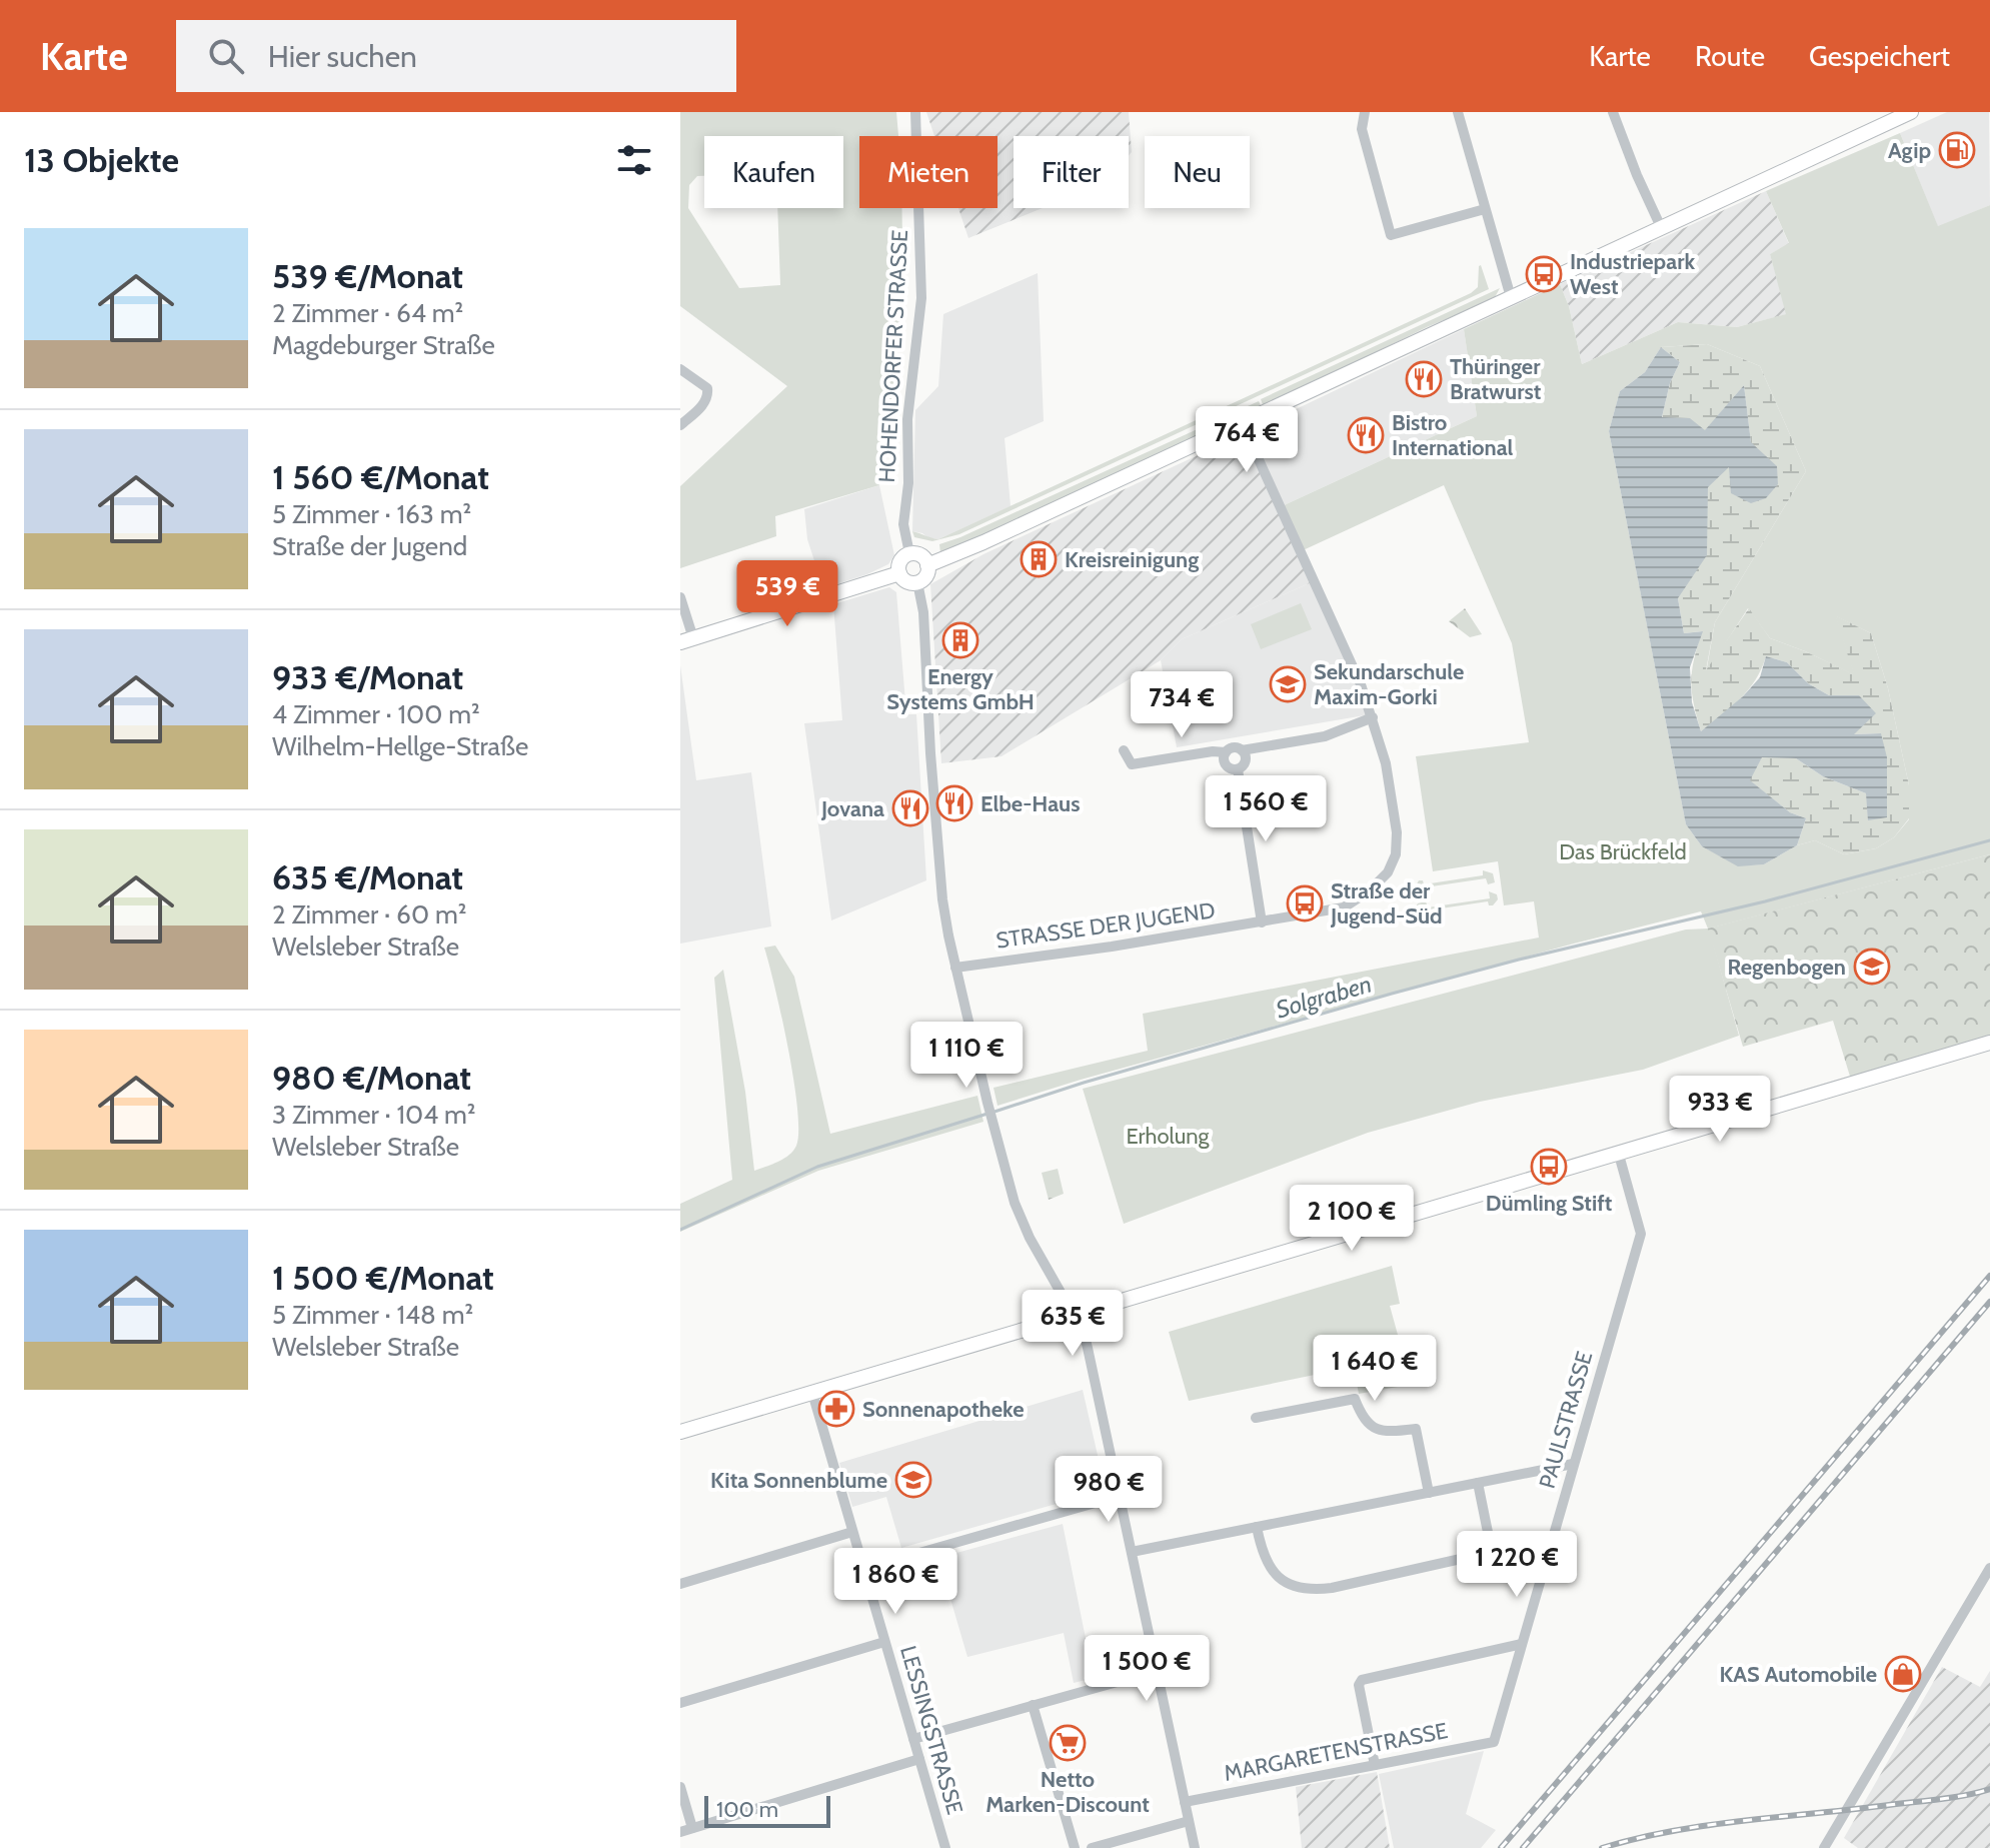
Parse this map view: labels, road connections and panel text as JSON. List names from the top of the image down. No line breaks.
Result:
{"streets":{"street":["HOHENDORFER STRASSE","STRASSE DER JUGEND","PAULSTRASSE","LESSINGSTRASSE","MARGARETENSTRASSE"]},"crossings":[["PAULSTRASSE","MARGARETENSTRASSE"]],"water":["Solgraben"],"parks":["Das Brückfeld","Erholung"],"places":{"fuel station":["Agip"],"bus stop":["Industriepark West","Straße der Jugend-Süd","Dümling Stift"],"restaurant":["Thüringer Bratwurst","Bistro International","Elbe-Haus","Jovana"],"building":["Kreisreinigung","Energy Systems GmbH"],"school or university":["Sekundarschule Maxim-Gorki","Regenbogen","Kita Sonnenblume"],"pharmacy":["Sonnenapotheke"],"shop":["KAS Automobile"],"supermarket":["Netto Marken-Discount"]},"scale_bar":"100 m","page":{"header":"Karte","search":"Hier suchen","nav":["Karte","Route","Gespeichert"],"heading":"13 Objekte","chip":["Kaufen","Mieten","Filter","Neu"],"list":[{"name":"539 €/Monat","note":"2 Zimmer · 64 m² · Magdeburger Straße"},{"name":"1 560 €/Monat","note":"5 Zimmer · 163 m² · Straße der Jugend"},{"name":"933 €/Monat","note":"4 Zimmer · 100 m² · Wilhelm-Hellge-Straße"},{"name":"635 €/Monat","note":"2 Zimmer · 60 m² · Welsleber Straße"},{"name":"980 €/Monat","note":"3 Zimmer · 104 m² · Welsleber Straße"},{"name":"1 500 €/Monat","note":"5 Zimmer · 148 m² · Welsleber Straße"}],"price":["764 €","539 €","734 €","1 560 €","1 110 €","933 €","2 100 €","635 €","1 640 €","980 €","1 220 €","1 860 €","1 500 €"],"scale":"100 m"}}
